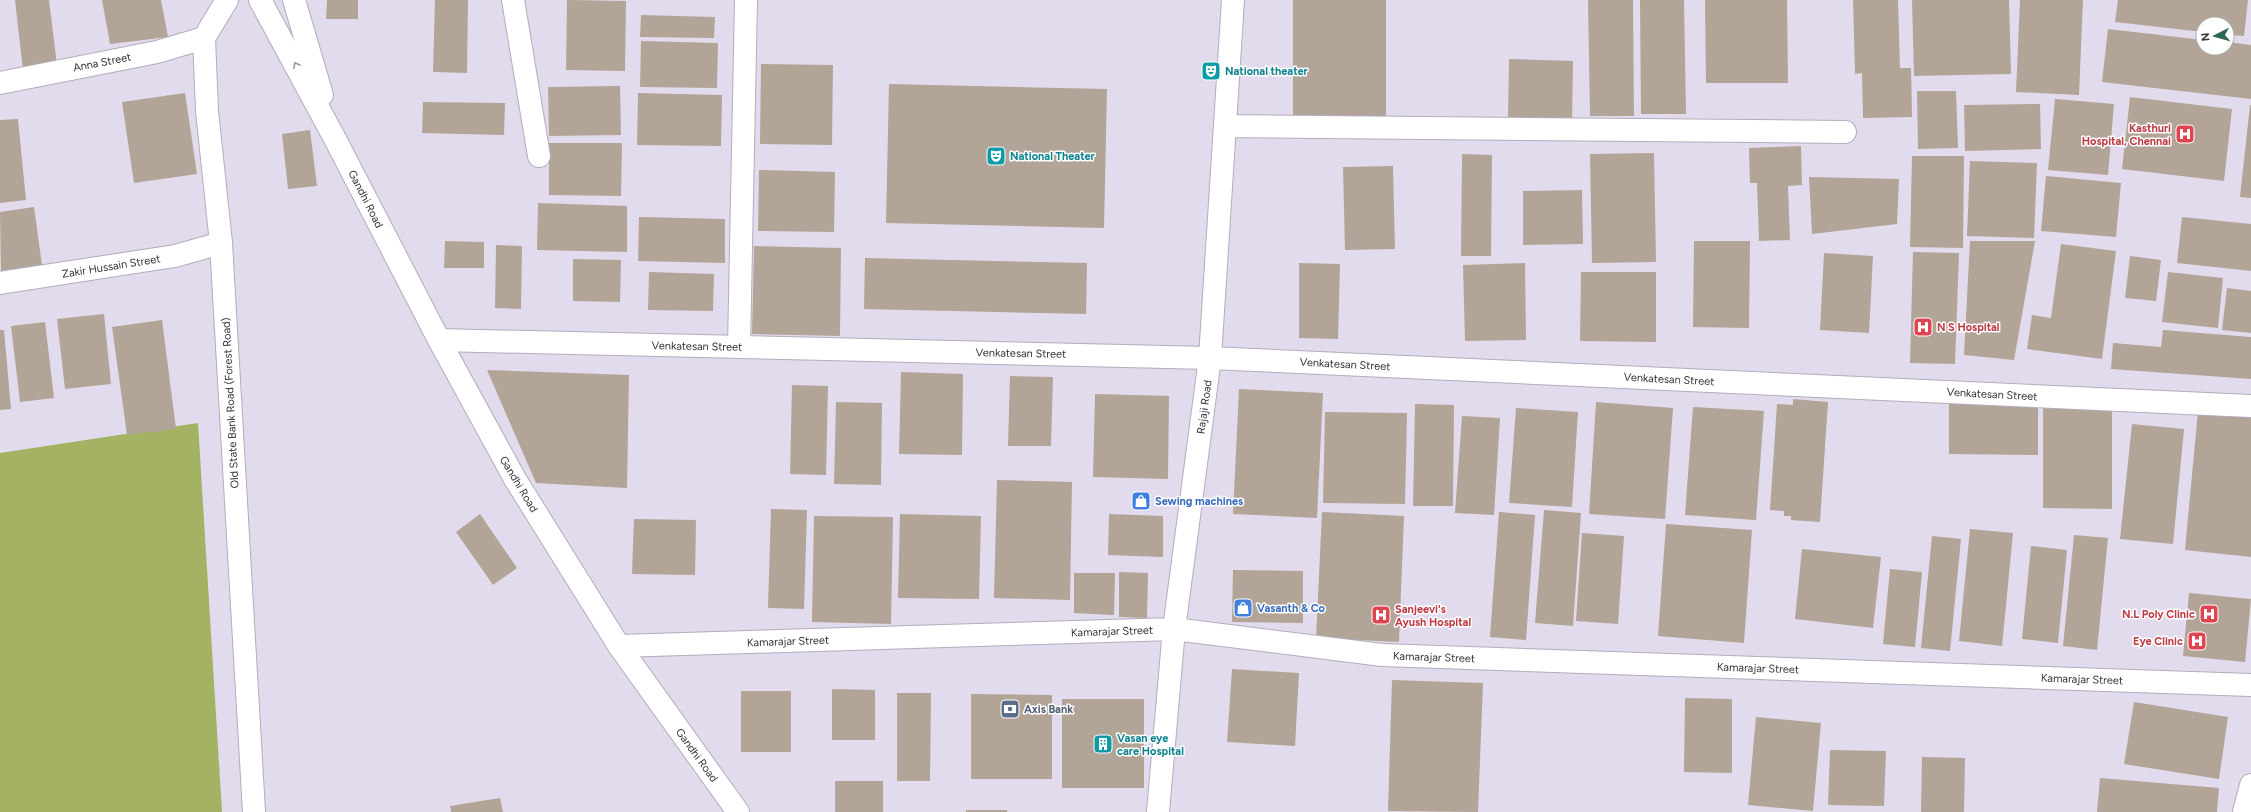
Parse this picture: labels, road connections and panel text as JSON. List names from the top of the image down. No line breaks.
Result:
{"streets":{"street":["Anna Street","Gandhi Road","Zakir Hussain Street","Venkatesan Street","Old State Bank Road (Forest Road)","Rajaji Road","Kamarajar Street"]},"crossings":[["Anna Street","Old State Bank Road (Forest Road)"],["Gandhi Road","Venkatesan Street"],["Gandhi Road","Kamarajar Street"],["Zakir Hussain Street","Old State Bank Road (Forest Road)"],["Venkatesan Street","Rajaji Road"],["Rajaji Road","Kamarajar Street"]],"places":{"theatre":["National theater","National Theater"],"hospital":["Kasthuri Hospital, Chennai","N S Hospital","N.L Poly Clinic","Sanjeevi's Ayush Hospital","Eye Clinic"],"shop":["Sewing machines","Vasanth & Co"],"bank":["Axis Bank"],"building":["Vasan eye care Hospital"]},"north":"left"}
